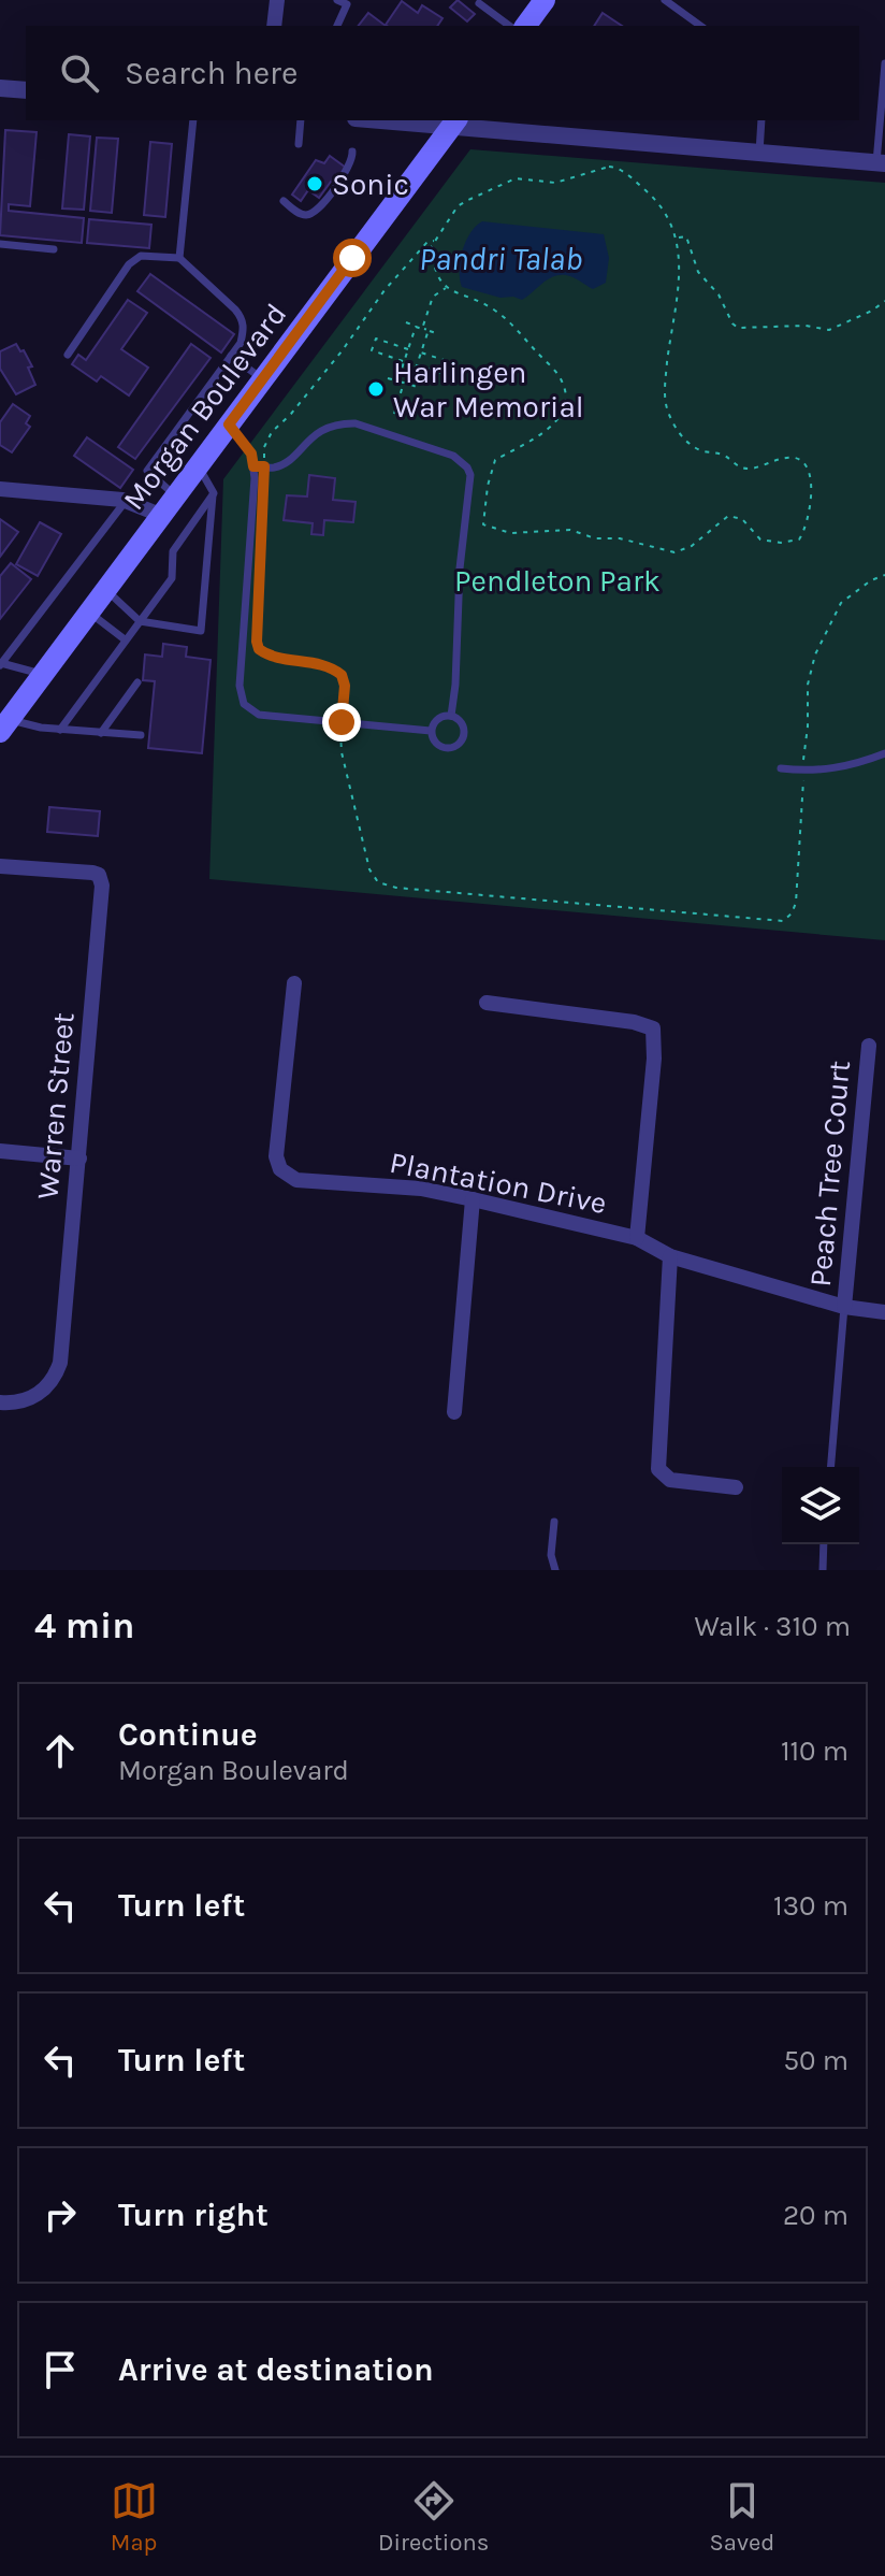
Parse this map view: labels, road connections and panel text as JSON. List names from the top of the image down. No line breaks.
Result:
{"streets":{"main road":["Morgan Boulevard"],"street":["Warren Street","Peach Tree Court","Plantation Drive"]},"crossings":[["Peach Tree Court","Plantation Drive"]],"water":["Pandri Talab"],"parks":["Pendleton Park"],"places":["Sonic","Harlingen War Memorial"],"page":{"search":"Search here","heading":["4 min","Walk · 310 m"],"list":[["Continue","Morgan Boulevard","110 m"],["Turn left","130 m"],["Turn left","50 m"],["Turn right","20 m"],"Arrive at destination"],"nav":["Map","Directions","Saved"]}}
